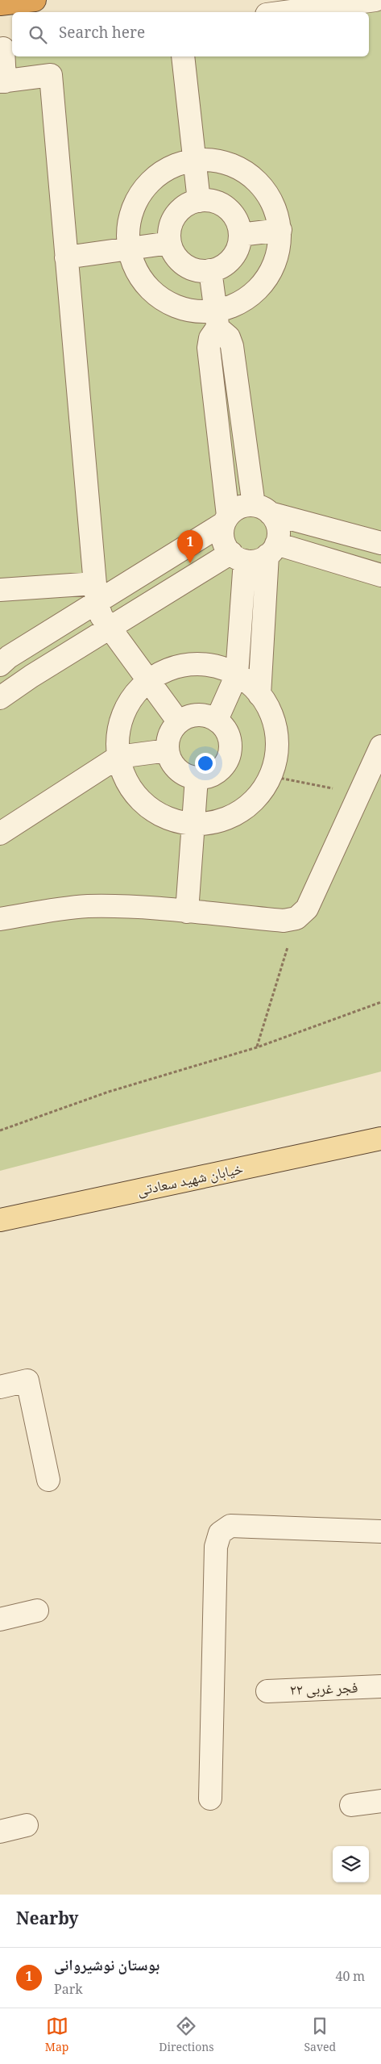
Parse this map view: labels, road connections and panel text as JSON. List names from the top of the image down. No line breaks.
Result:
{"streets":{"main road":["خیابان شهید سعادتی"],"street":["فجر غربی ۲۲"]},"page":{"search":"Search here","pins":"1","heading":"Nearby","list":[{"mark":"1","name":"بوستان نوشیروانی","note":"Park","value":"40 m"}],"nav":["Map","Directions","Saved"]}}
